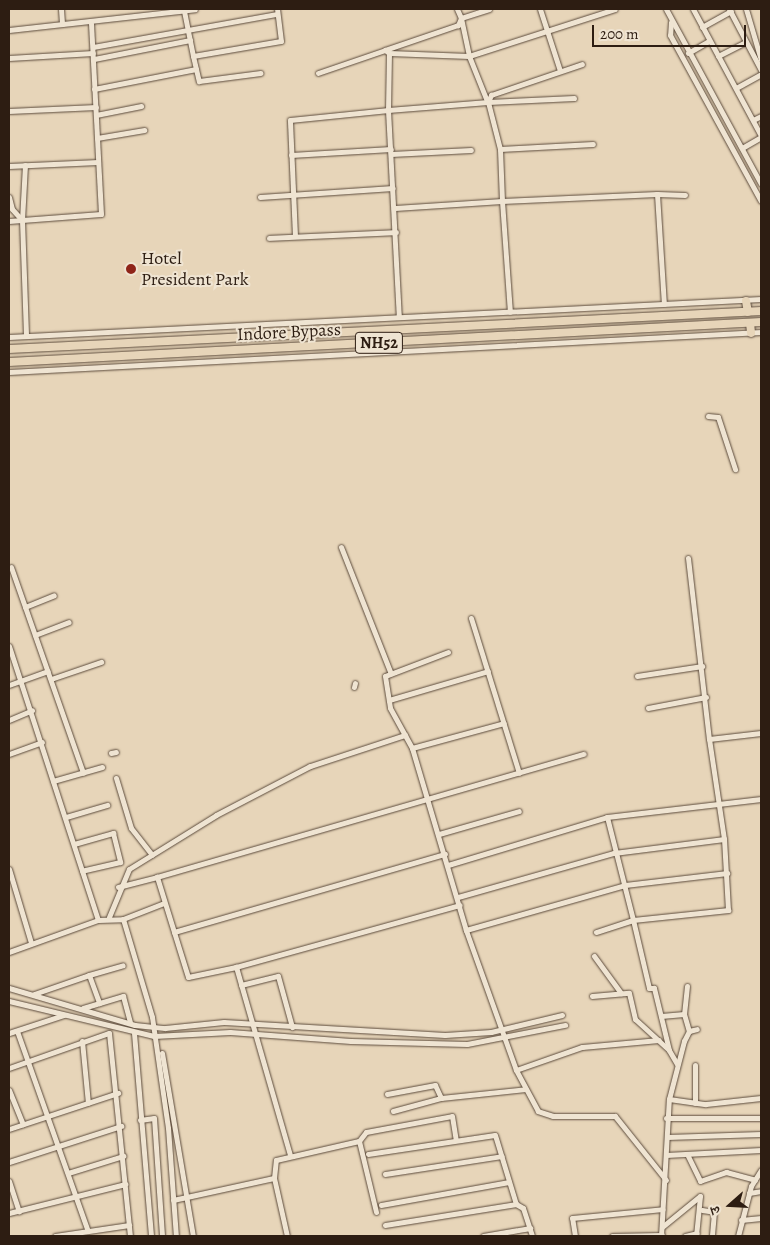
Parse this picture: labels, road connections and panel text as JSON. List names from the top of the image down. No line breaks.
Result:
{"streets":{"highway":["Indore Bypass","NH52"]},"crossings":[["Indore Bypass","NH52"]],"places":["Hotel President Park"],"scale_bar":"200 m","north":"left"}
